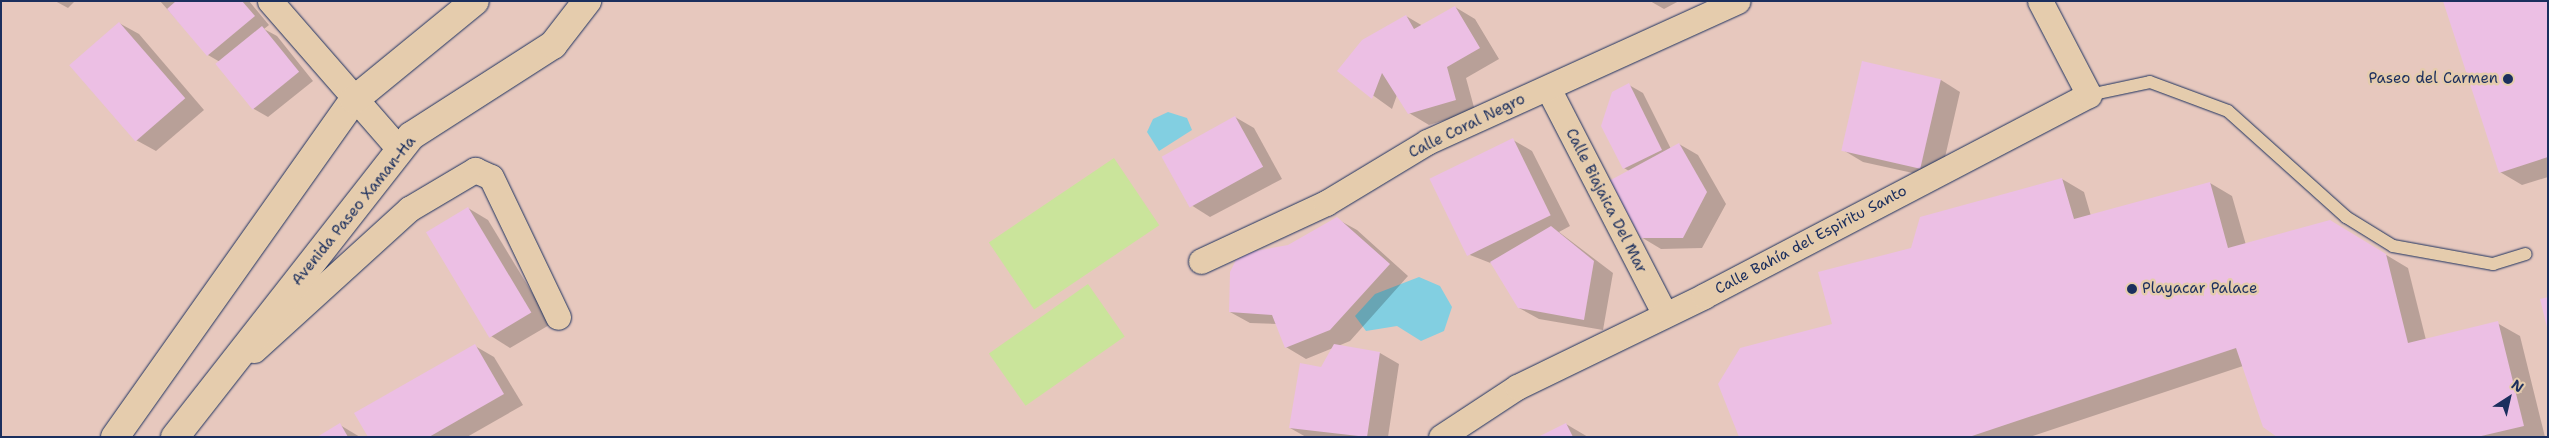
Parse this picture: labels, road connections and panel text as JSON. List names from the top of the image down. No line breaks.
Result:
{"streets":{"main road":["Avenida Paseo Xaman-Ha"],"street":["Calle Coral Negro","Calle Biajaica Del Mar","Calle Bahía del Espiritu Santo"]},"crossings":[["Calle Coral Negro","Calle Biajaica Del Mar"],["Calle Biajaica Del Mar","Calle Bahía del Espiritu Santo"]],"places":["Paseo del Carmen","Playacar Palace"],"north":"top right"}
